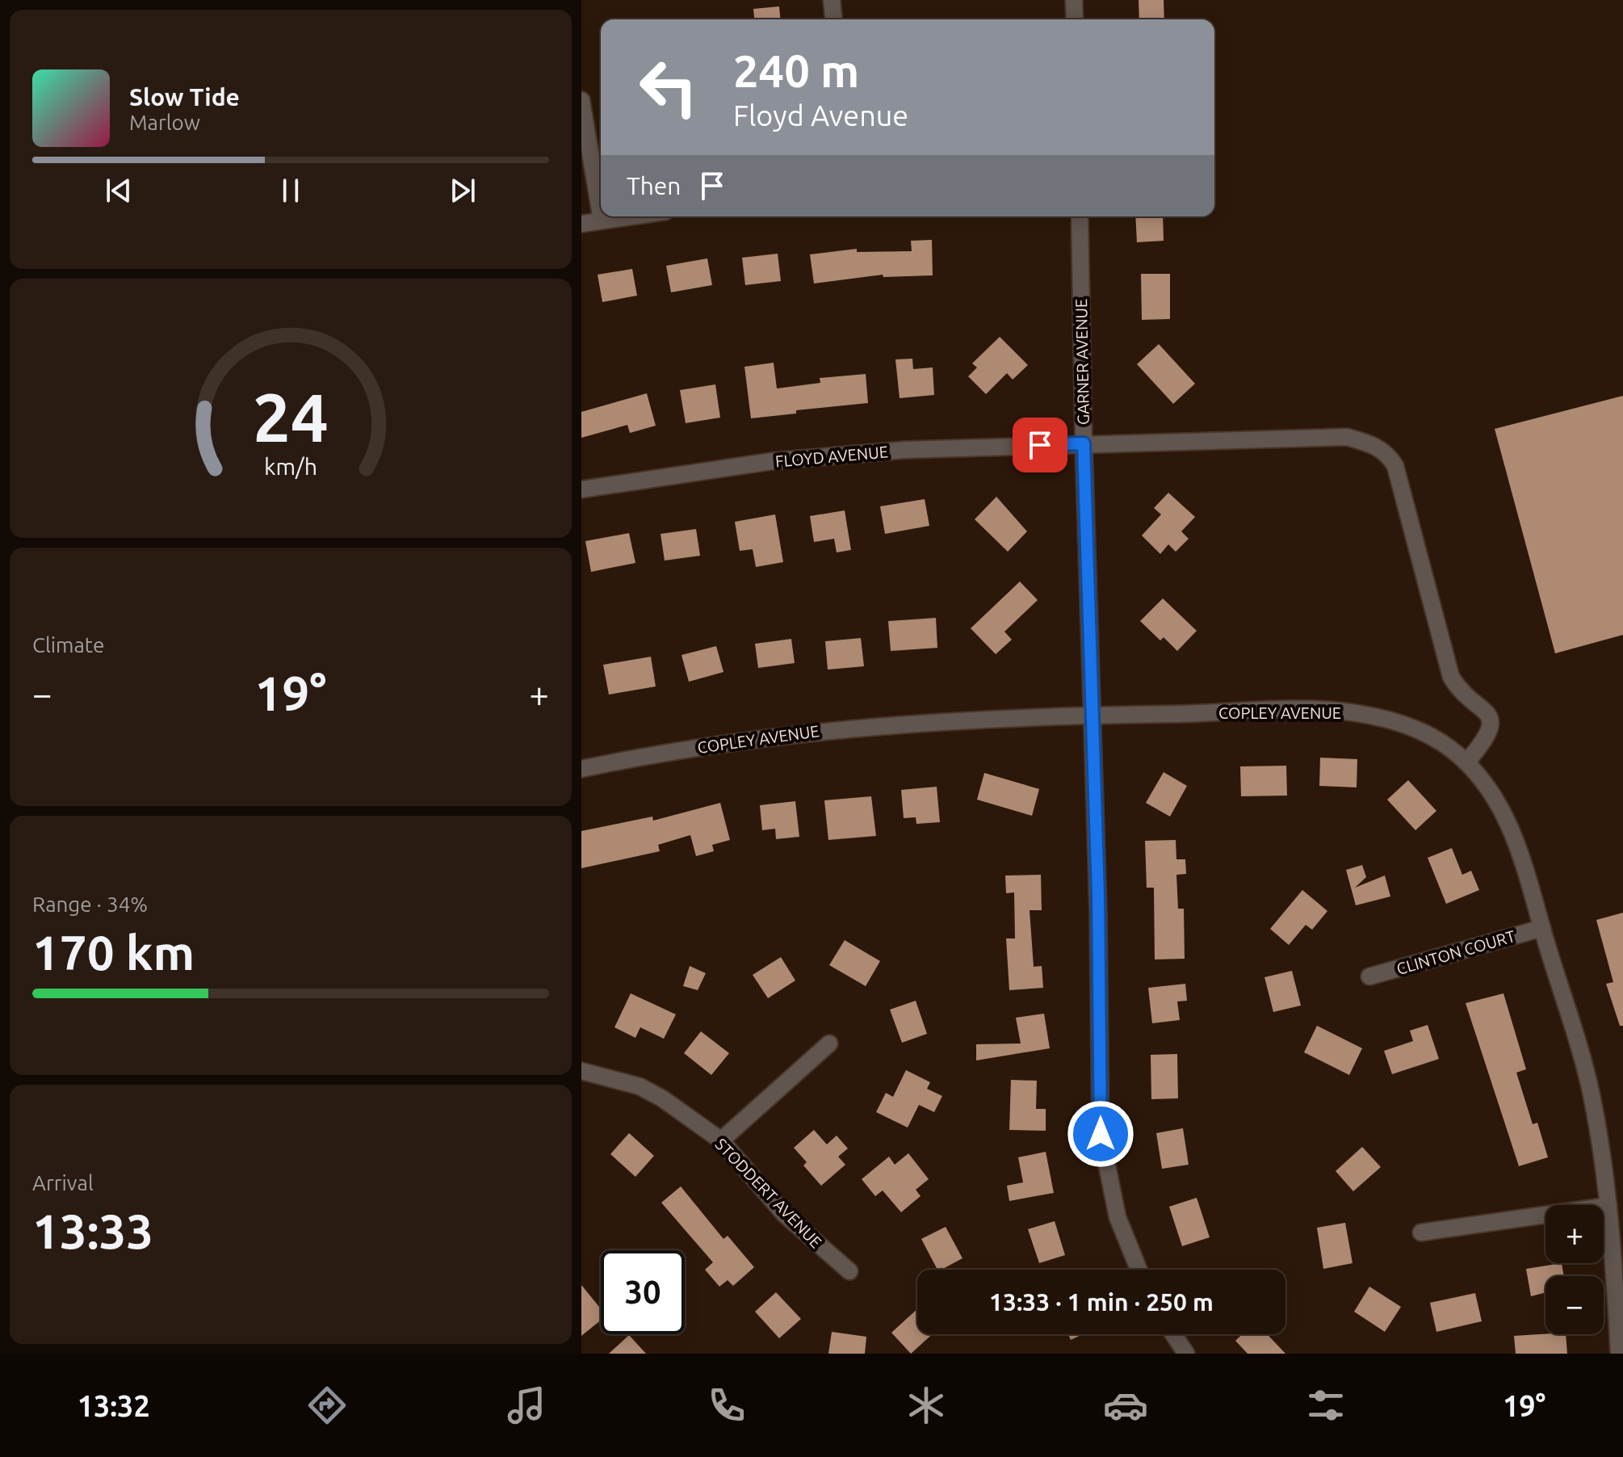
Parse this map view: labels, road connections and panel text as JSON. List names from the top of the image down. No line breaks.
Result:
{"streets":{"street":["GARNER AVENUE","FLOYD AVENUE","COPLEY AVENUE","CLINTON COURT","STODDERT AVENUE"]},"crossings":[["GARNER AVENUE","FLOYD AVENUE"],["GARNER AVENUE","COPLEY AVENUE"],["FLOYD AVENUE","COPLEY AVENUE"],["COPLEY AVENUE","CLINTON COURT"]],"page":{"turn":["240 m","Floyd Avenue"],"song":["Slow Tide","Marlow"],"then":"Then","tile":["Climate",["Range · 34%","170 km"],["Arrival","13:33"]],"heat":["−","19°","+"],"map_buttons":["+","−"],"limit":"30","trip":"13:33 · 1 min · 250 m","tabs":["13:32","19°"],"gauge":["24","km/h"]}}
